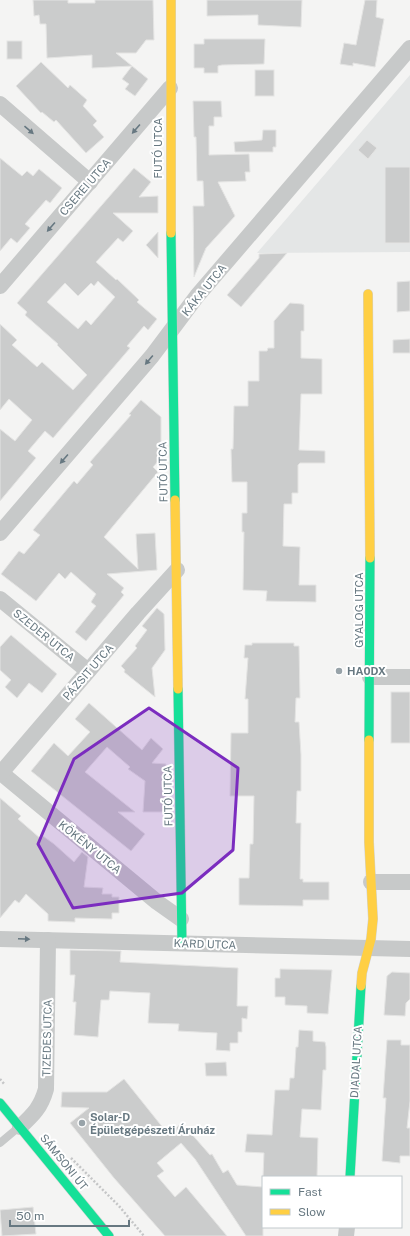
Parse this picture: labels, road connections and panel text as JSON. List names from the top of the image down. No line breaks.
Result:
{"streets":{"street":["FUTÓ UTCA","CSEREI UTCA","KÁKA UTCA","GYALOG UTCA","SZEDER UTCA","PÁZSIT UTCA","KÖKÉNY UTCA","KARD UTCA","TIZEDES UTCA","DIADAL UTCA","SÁMSONI ÚT"]},"crossings":[["FUTÓ UTCA","CSEREI UTCA"],["FUTÓ UTCA","KÁKA UTCA"],["FUTÓ UTCA","PÁZSIT UTCA"],["FUTÓ UTCA","KÖKÉNY UTCA"],["FUTÓ UTCA","KARD UTCA"],["GYALOG UTCA","KARD UTCA"],["GYALOG UTCA","DIADAL UTCA"],["SZEDER UTCA","PÁZSIT UTCA"],["PÁZSIT UTCA","KÖKÉNY UTCA"],["KARD UTCA","TIZEDES UTCA"],["KARD UTCA","DIADAL UTCA"],["TIZEDES UTCA","SÁMSONI ÚT"]],"one_way":["CSEREI UTCA","KÁKA UTCA"],"places":["HA0DX","Solar-D Épületgépészeti Áruház"],"legend":["Fast","Slow"],"scale_bar":"50 m"}
